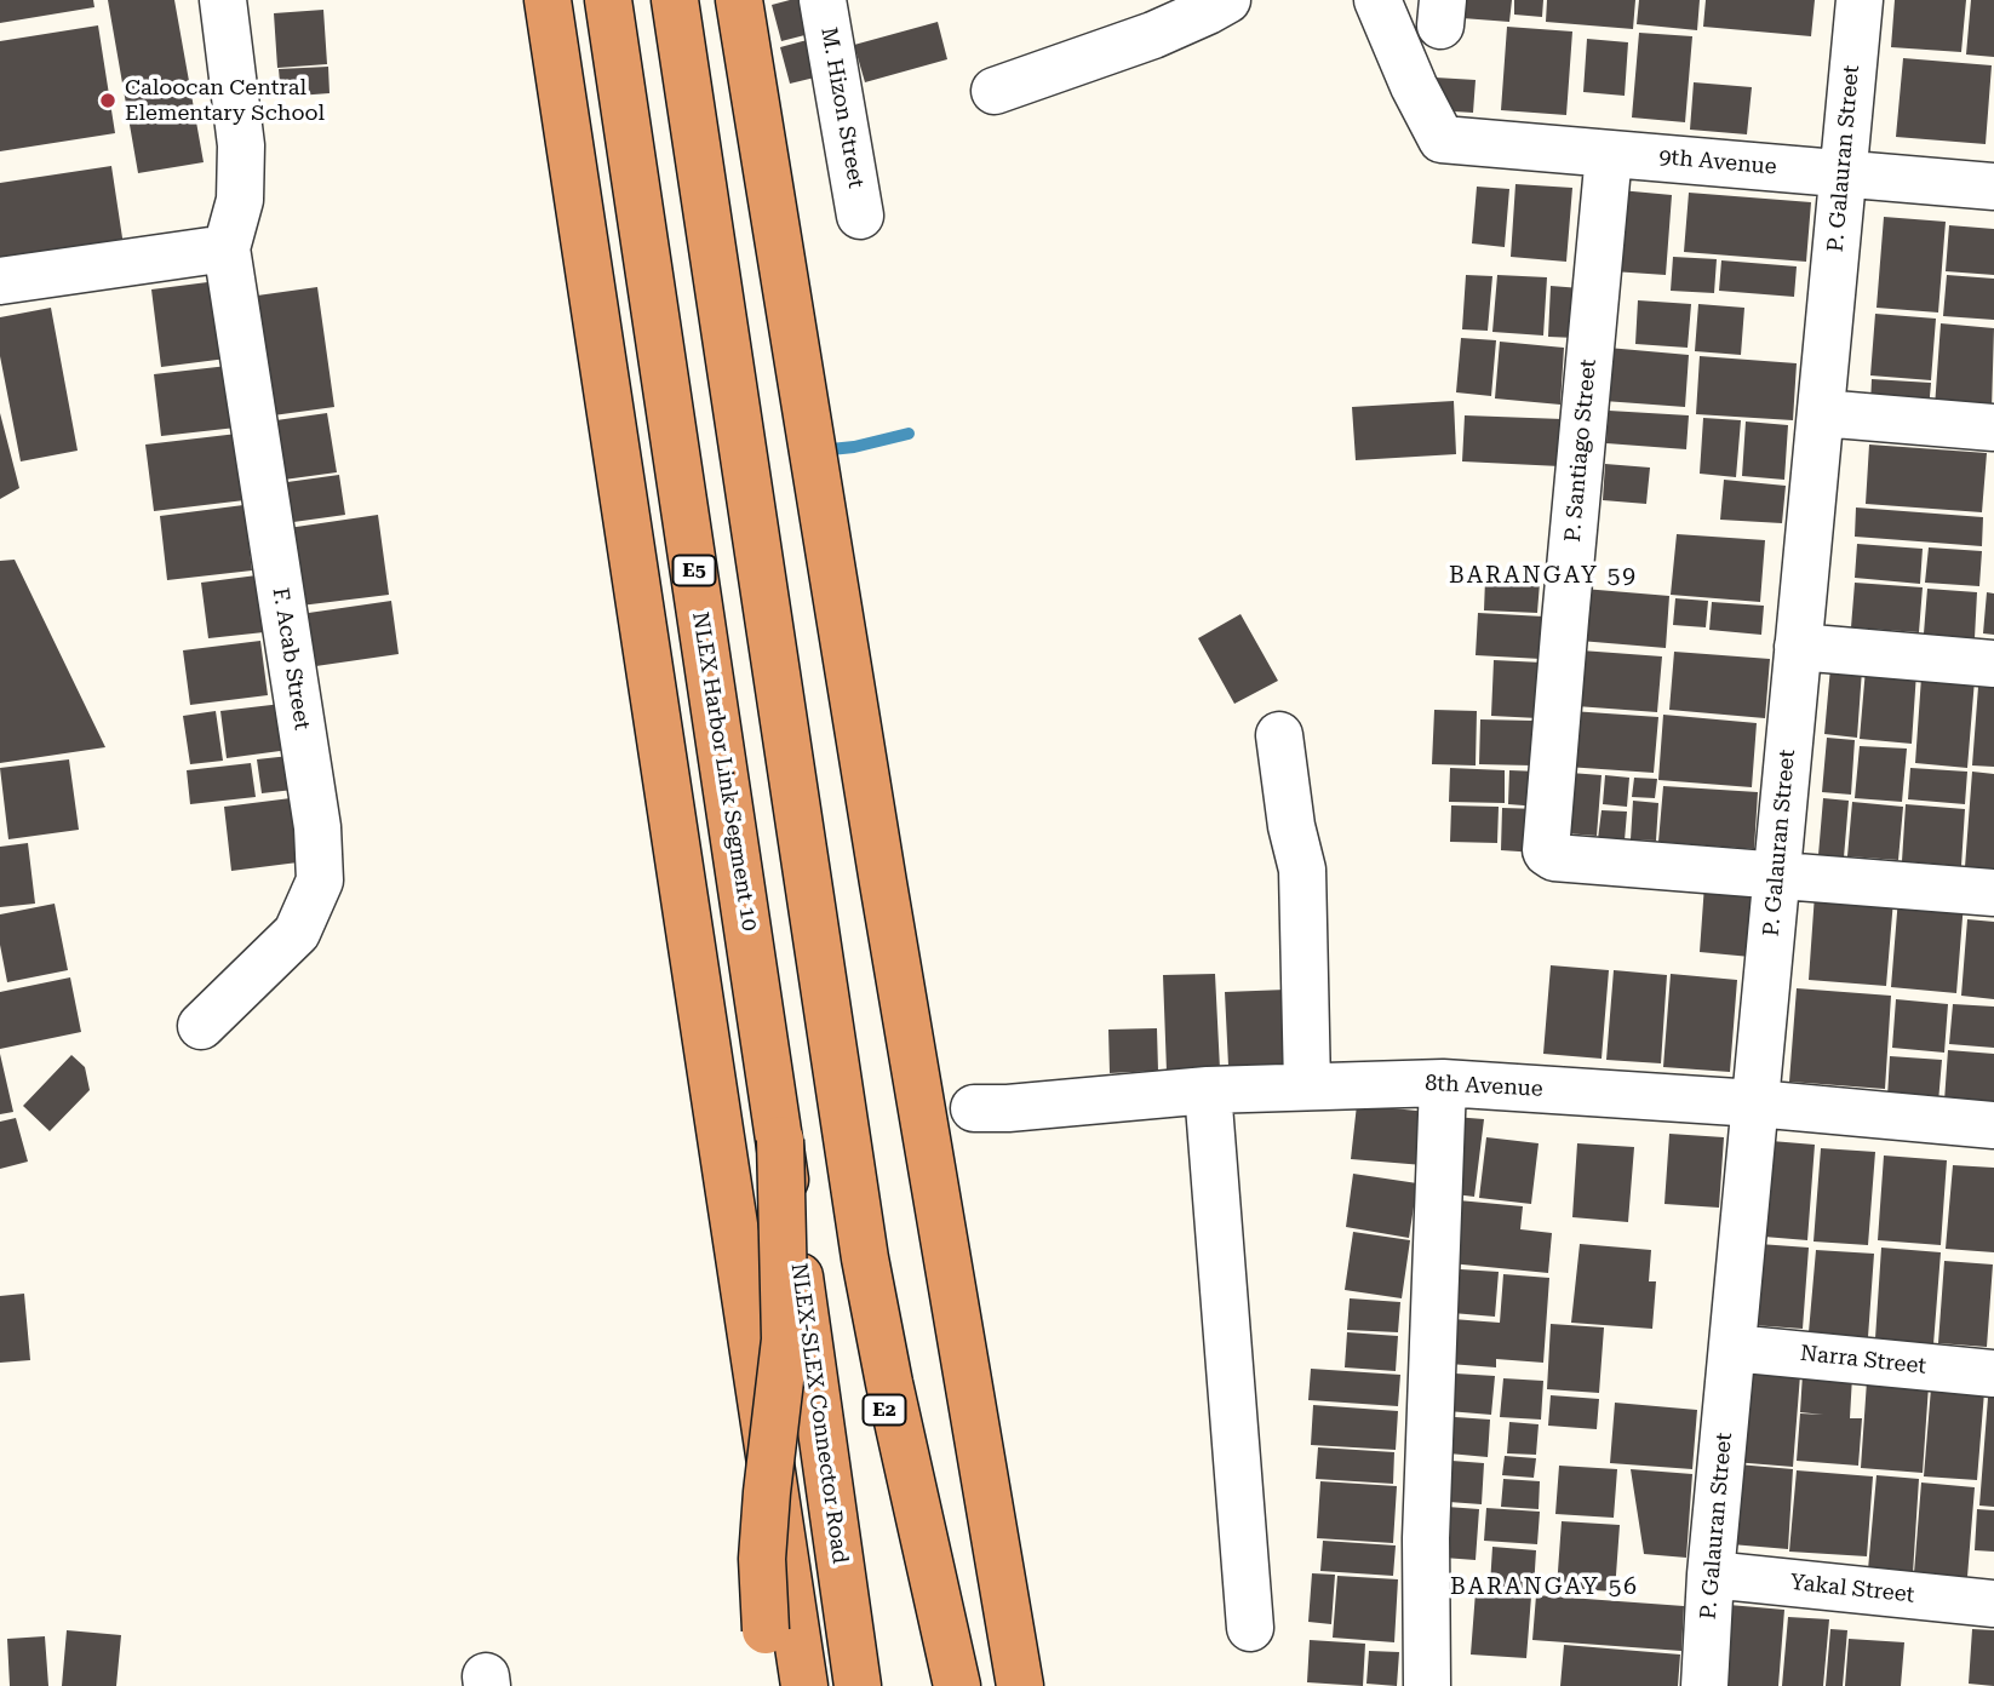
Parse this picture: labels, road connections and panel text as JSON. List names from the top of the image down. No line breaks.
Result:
{"streets":{"highway":["E5","NLEX Harbor Link Segment 10","E2","NLEX-SLEX Connector Road"],"street":["M. Hizon Street","P. Galauran Street","9th Avenue","P. Santiago Street","F. Acab Street","8th Avenue","Narra Street","Yakal Street"]},"crossings":[["P. Galauran Street","9th Avenue"],["P. Galauran Street","P. Santiago Street"],["P. Galauran Street","8th Avenue"],["P. Galauran Street","Narra Street"],["P. Galauran Street","Yakal Street"],["9th Avenue","P. Santiago Street"],["NLEX Harbor Link Segment 10","NLEX-SLEX Connector Road"]],"districts":["BARANGAY 59","BARANGAY 56"],"places":["Caloocan Central Elementary School"]}
